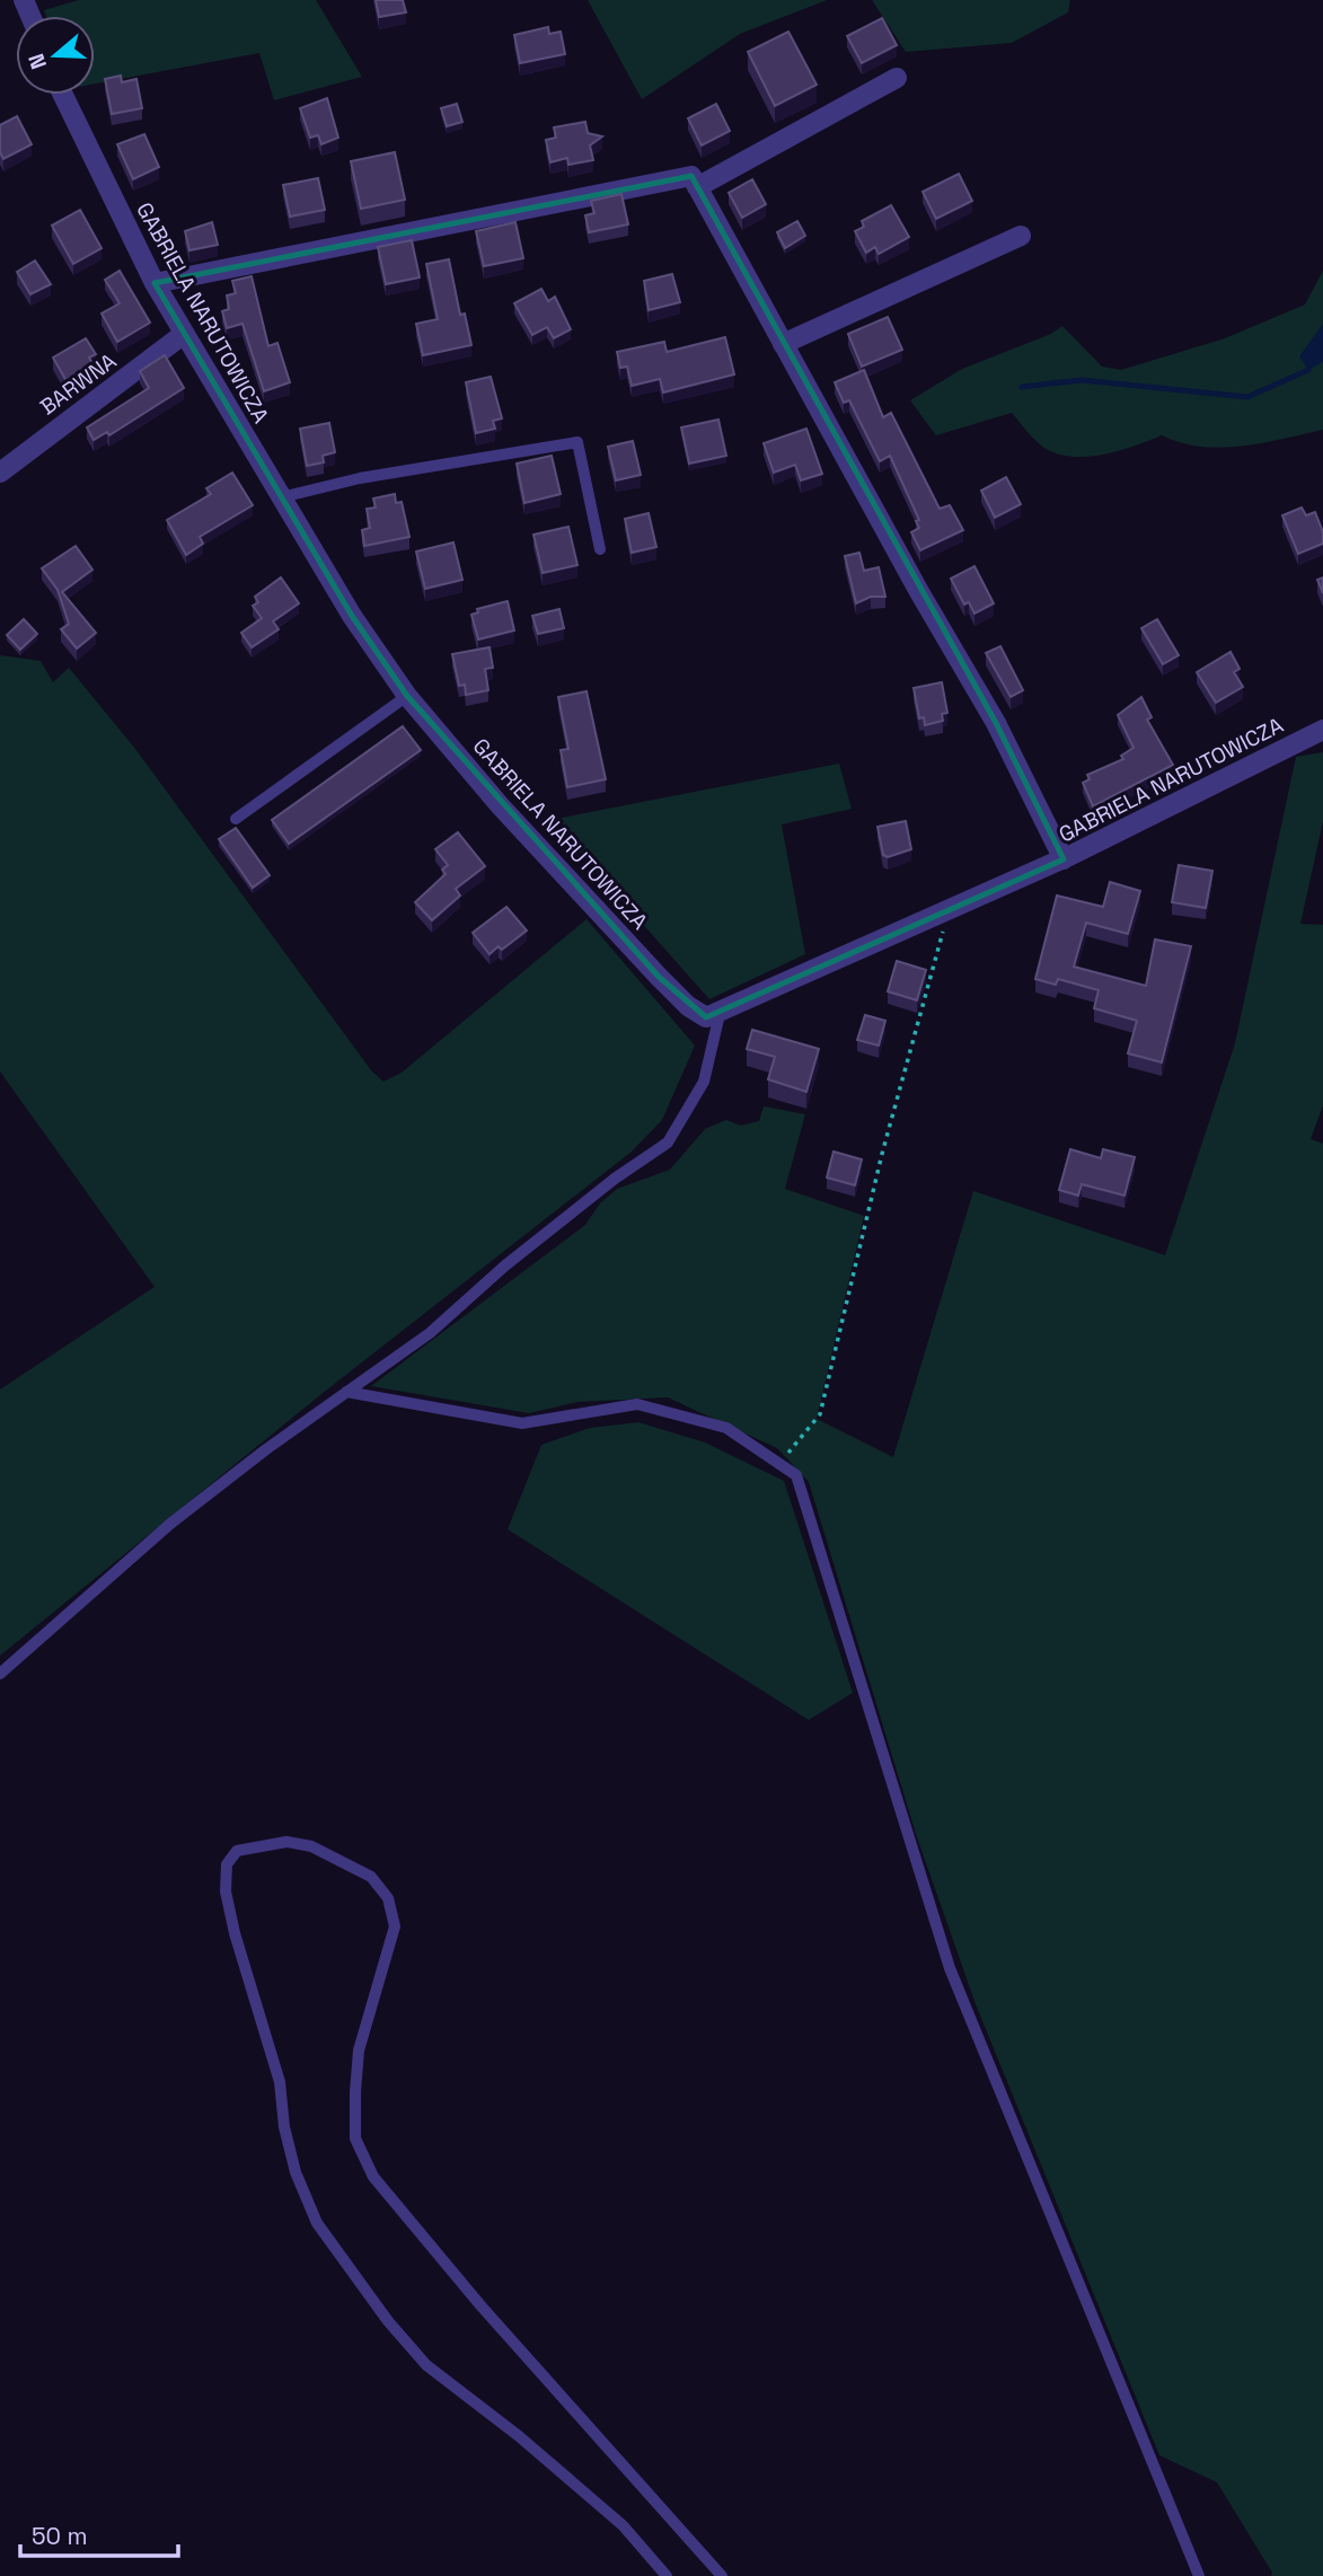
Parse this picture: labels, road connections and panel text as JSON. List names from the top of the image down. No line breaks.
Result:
{"streets":{"street":["GABRIELA NARUTOWICZA","BARWNA"]},"crossings":[["GABRIELA NARUTOWICZA","BARWNA"]],"scale_bar":"50 m","north":"left"}
